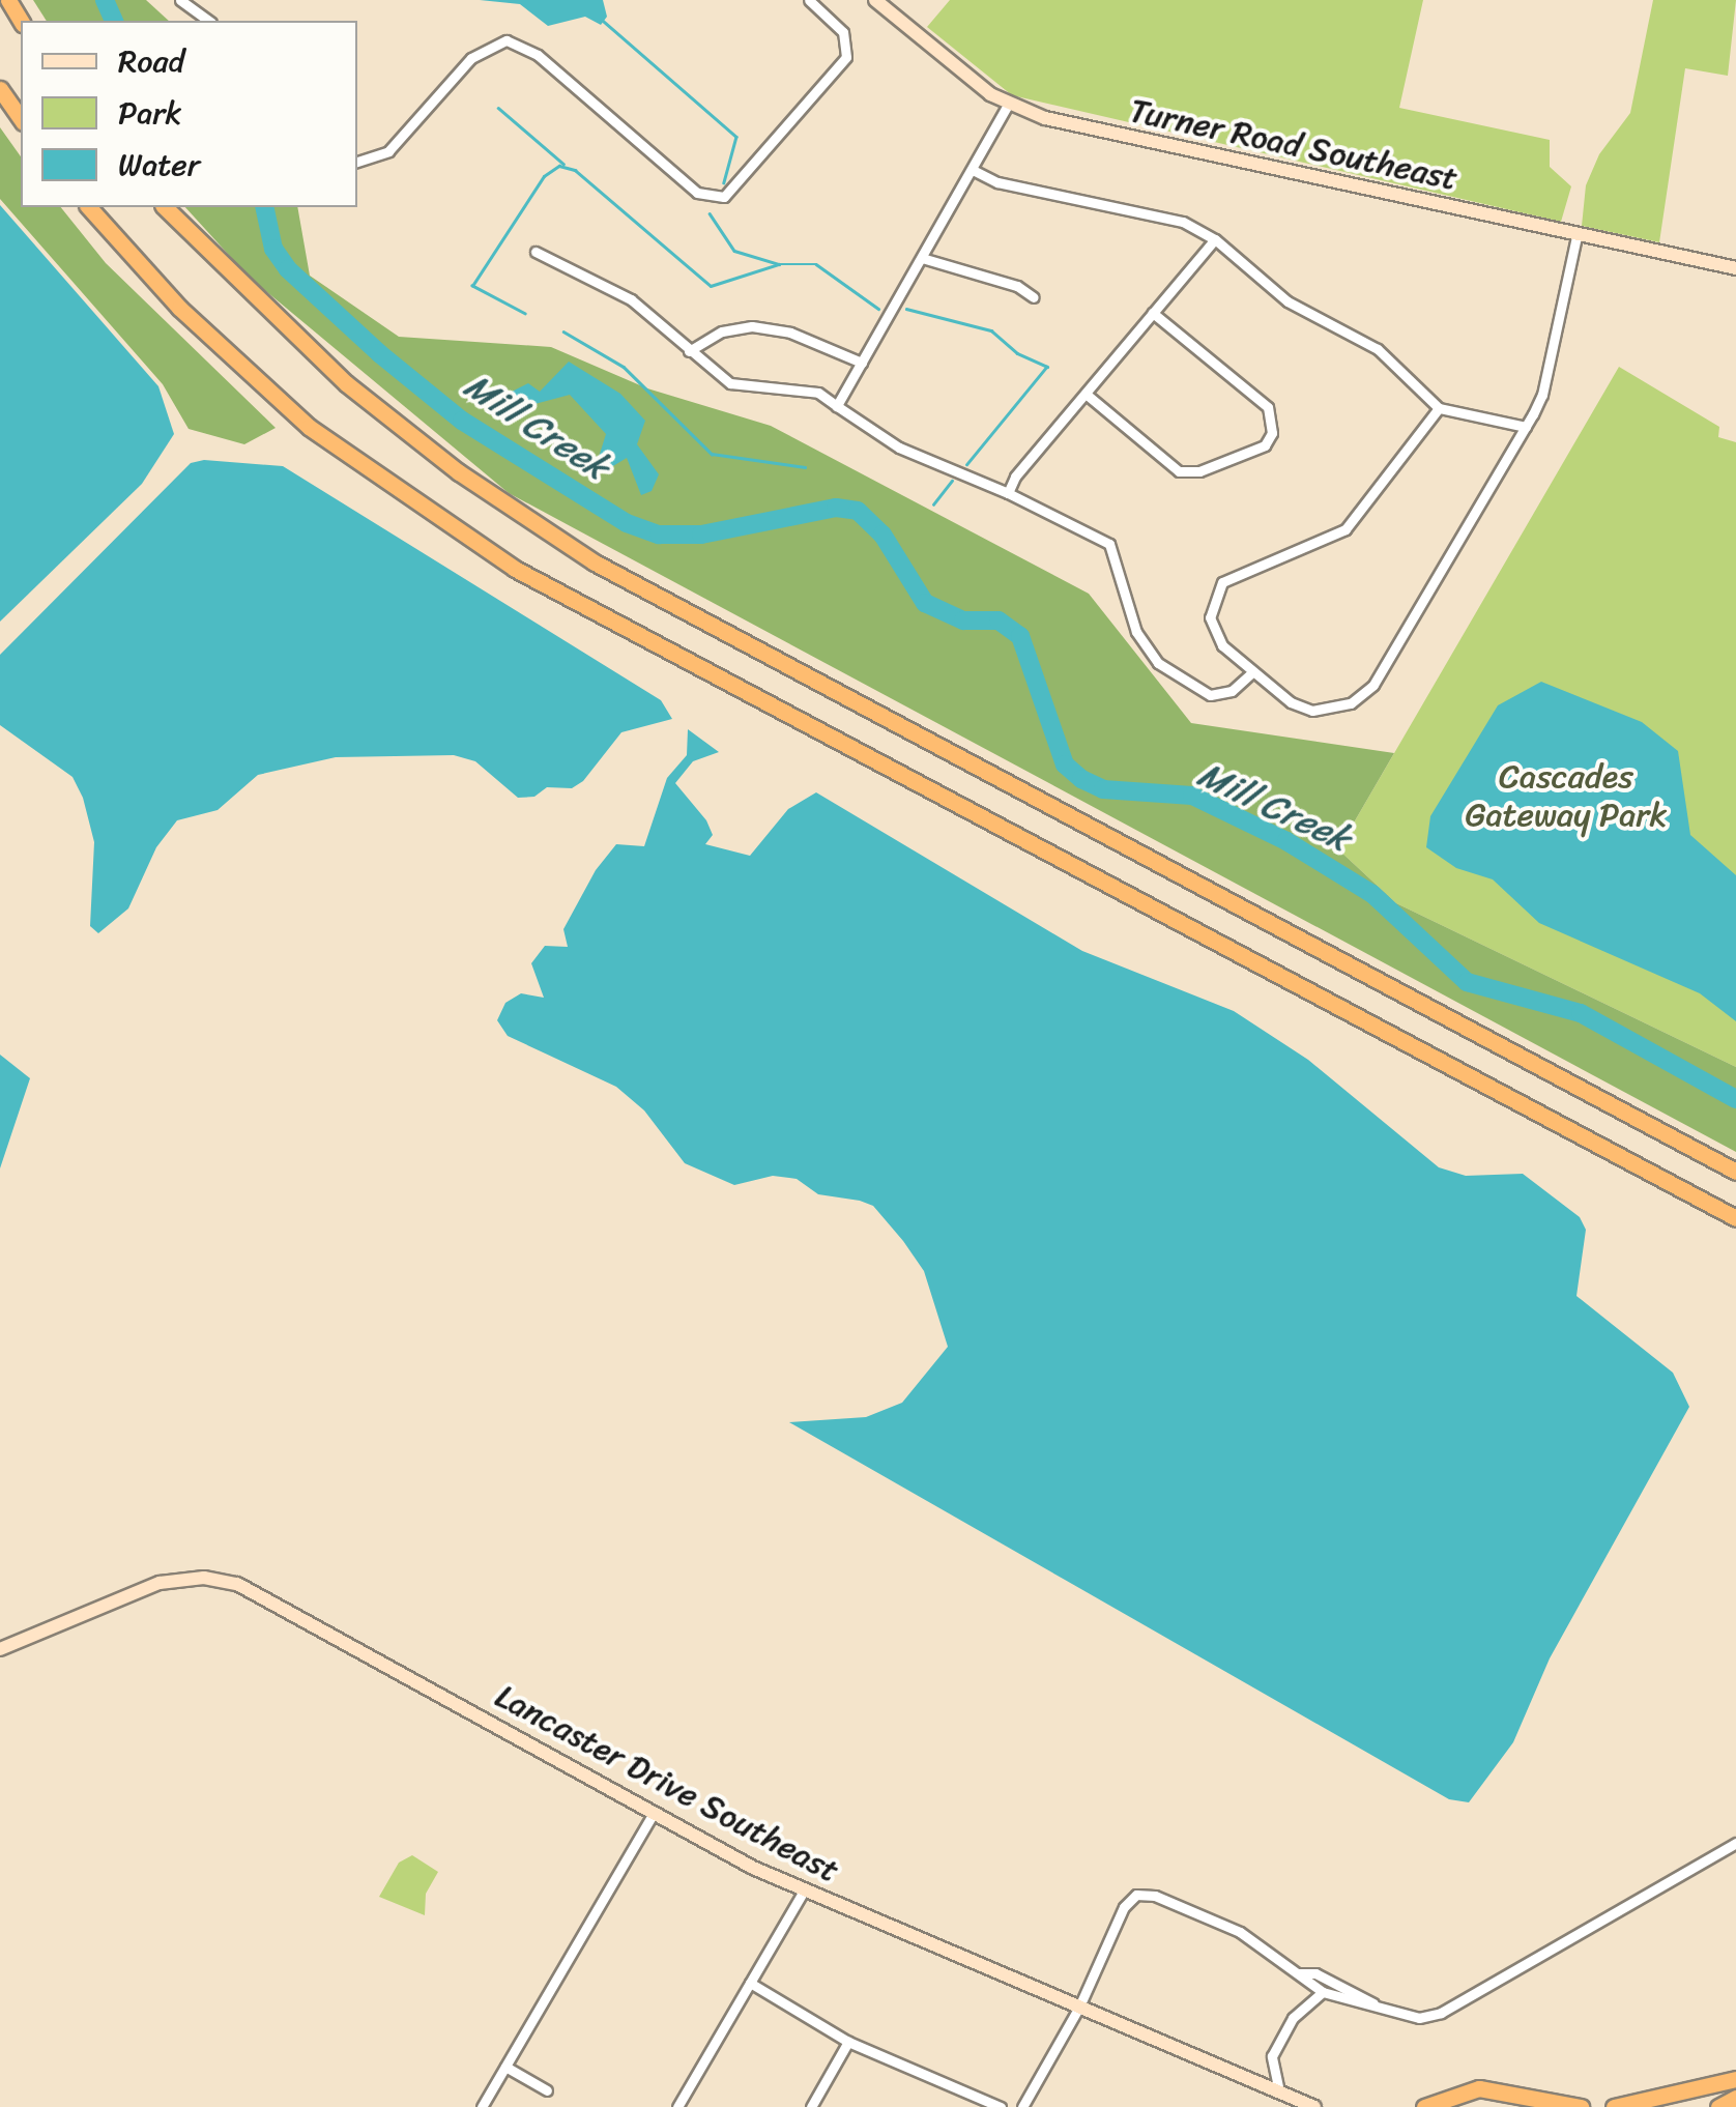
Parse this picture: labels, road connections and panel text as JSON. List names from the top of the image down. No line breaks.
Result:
{"streets":{"main road":["Turner Road Southeast","Lancaster Drive Southeast"]},"water":["Mill Creek"],"parks":["Cascades Gateway Park"],"legend":["Road","Park","Water"]}
